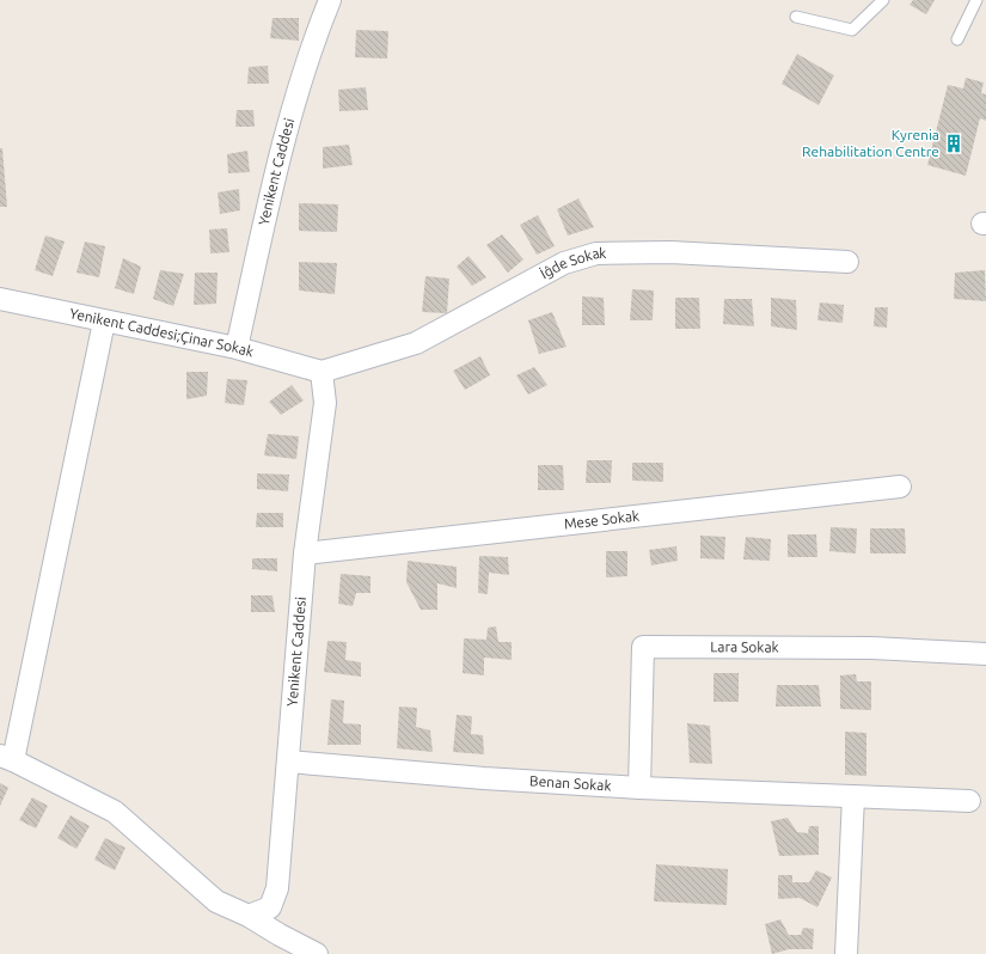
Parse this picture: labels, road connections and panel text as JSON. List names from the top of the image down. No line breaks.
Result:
{"streets":{"street":["Yenikent Caddesi","İĝde Sokak","Yenikent Caddesi;Çinar Sokak","Mese Sokak","Lara Sokak","Benan Sokak"]},"crossings":[["Yenikent Caddesi","İĝde Sokak"],["Yenikent Caddesi","Yenikent Caddesi;Çinar Sokak"],["Yenikent Caddesi","Mese Sokak"],["Yenikent Caddesi","Benan Sokak"],["İĝde Sokak","Yenikent Caddesi;Çinar Sokak"],["Lara Sokak","Benan Sokak"]],"places":{"building":["Kyrenia Rehabilitation Centre"]}}
